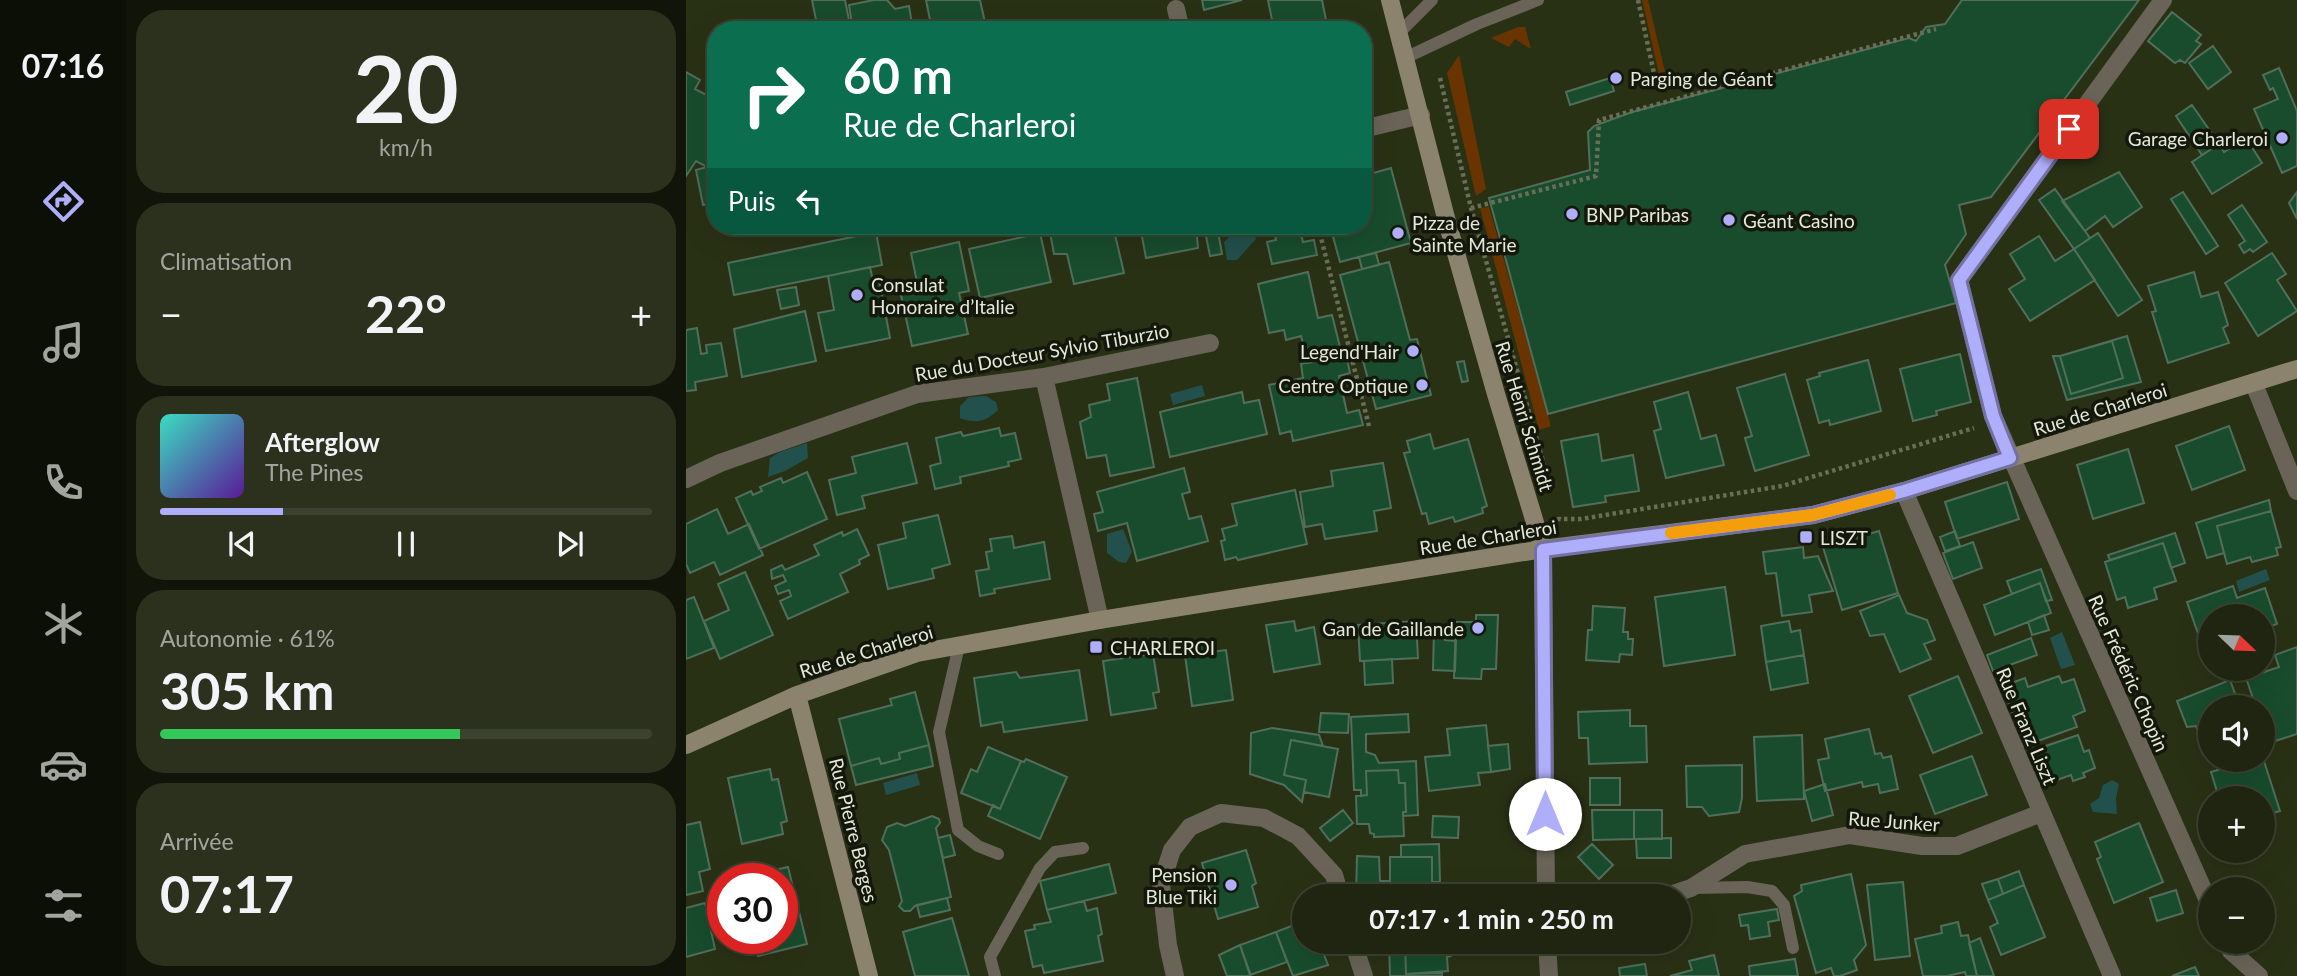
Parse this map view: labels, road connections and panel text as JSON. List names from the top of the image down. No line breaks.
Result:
{"streets":{"street":["Rue du Docteur Sylvio Tiburzio","Rue de Charleroi","Rue Henri Schmidt","Rue Frédéric Chopin","Rue Franz Liszt","Rue Junker","Rue Pierre Berges"]},"crossings":[["Rue de Charleroi","Rue Henri Schmidt"],["Rue de Charleroi","Rue Frédéric Chopin"],["Rue de Charleroi","Rue Franz Liszt"],["Rue de Charleroi","Rue Pierre Berges"],["Rue Franz Liszt","Rue Junker"]],"places":{"other":["Parging de Géant","Garage Charleroi","BNP Paribas","Géant Casino","Pizza de Sainte Marie","Consulat Honoraire d’Italie","Legend'Hair","Centre Optique","Gan de Gaillande","Pension Blue Tiki"],"transit":["LISZT","CHARLEROI"]},"north":"bottom right","page":{"tabs":"07:16","tile":[["20","km/h"],"Climatisation",["Autonomie · 61%","305 km"],["Arrivée","07:17"]],"turn":["60 m","Rue de Charleroi"],"then":"Puis","heat":["−","22°","+"],"song":["Afterglow","The Pines"],"map_buttons":["+","−"],"limit":"30","trip":"07:17 · 1 min · 250 m"}}
